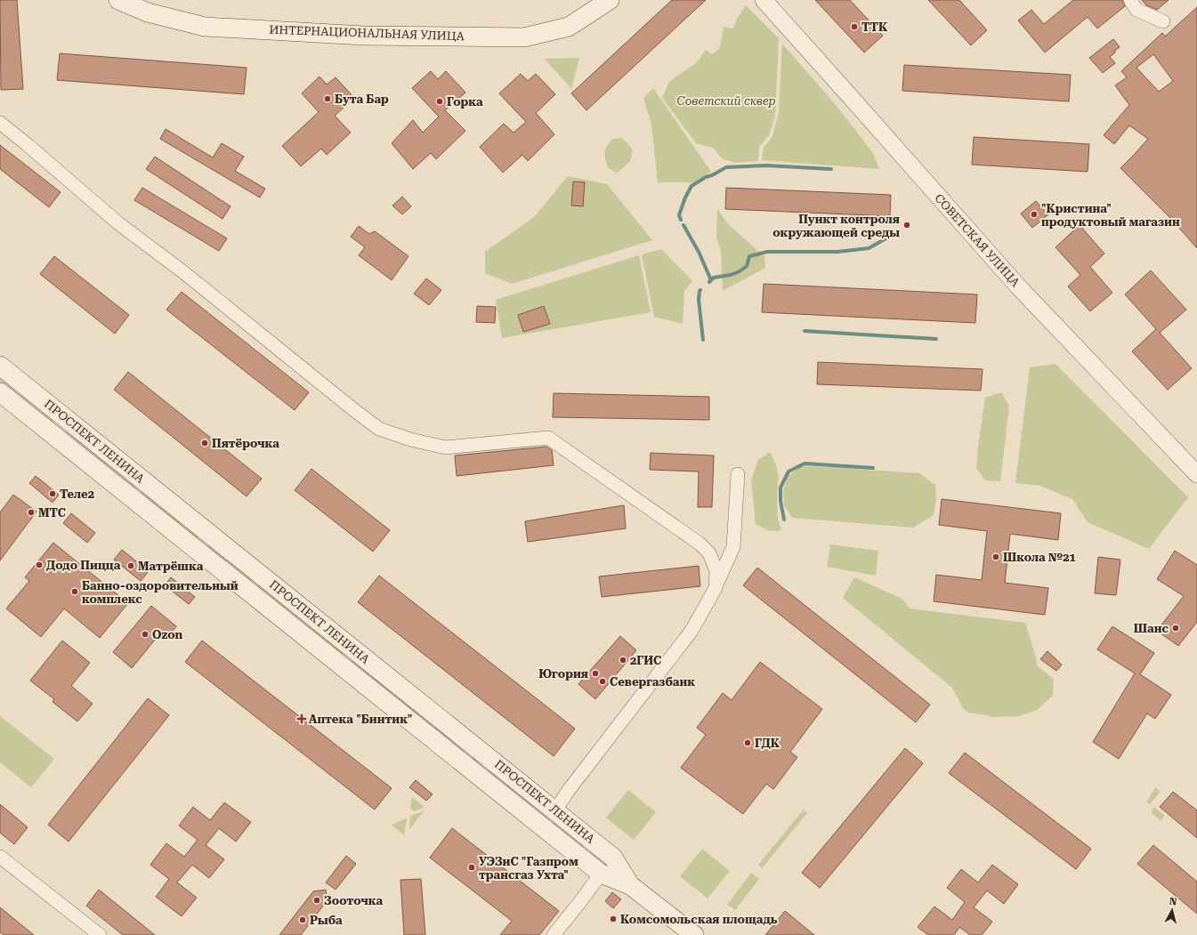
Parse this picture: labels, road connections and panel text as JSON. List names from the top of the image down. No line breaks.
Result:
{"streets":{"main road":["ИНТЕРНАЦИОНАЛЬНАЯ УЛИЦА","ПРОСПЕКТ ЛЕНИНА"],"street":["СОВЕТСКАЯ УЛИЦА"]},"parks":["Советский сквер"],"places":{"other":["ТТК","Бута Бар","Горка","\"Кристина\" продуктовый магазин","Пункт контроля окружающей среды","Пятёрочка","Теле2","МТС","Школа №21","Додо Пицца","Матрёшка","Банно-оздоровительный комплекс","Шанс","Ozon","2ГИС","Югория","Севергазбанк","ГДК","УЭЗиС \"Газпром трансгаз Ухта\"","Зооточка","Комсомольская площадь","Рыба"],"health":["Аптека \"Бинтик\""]},"north":"top"}
